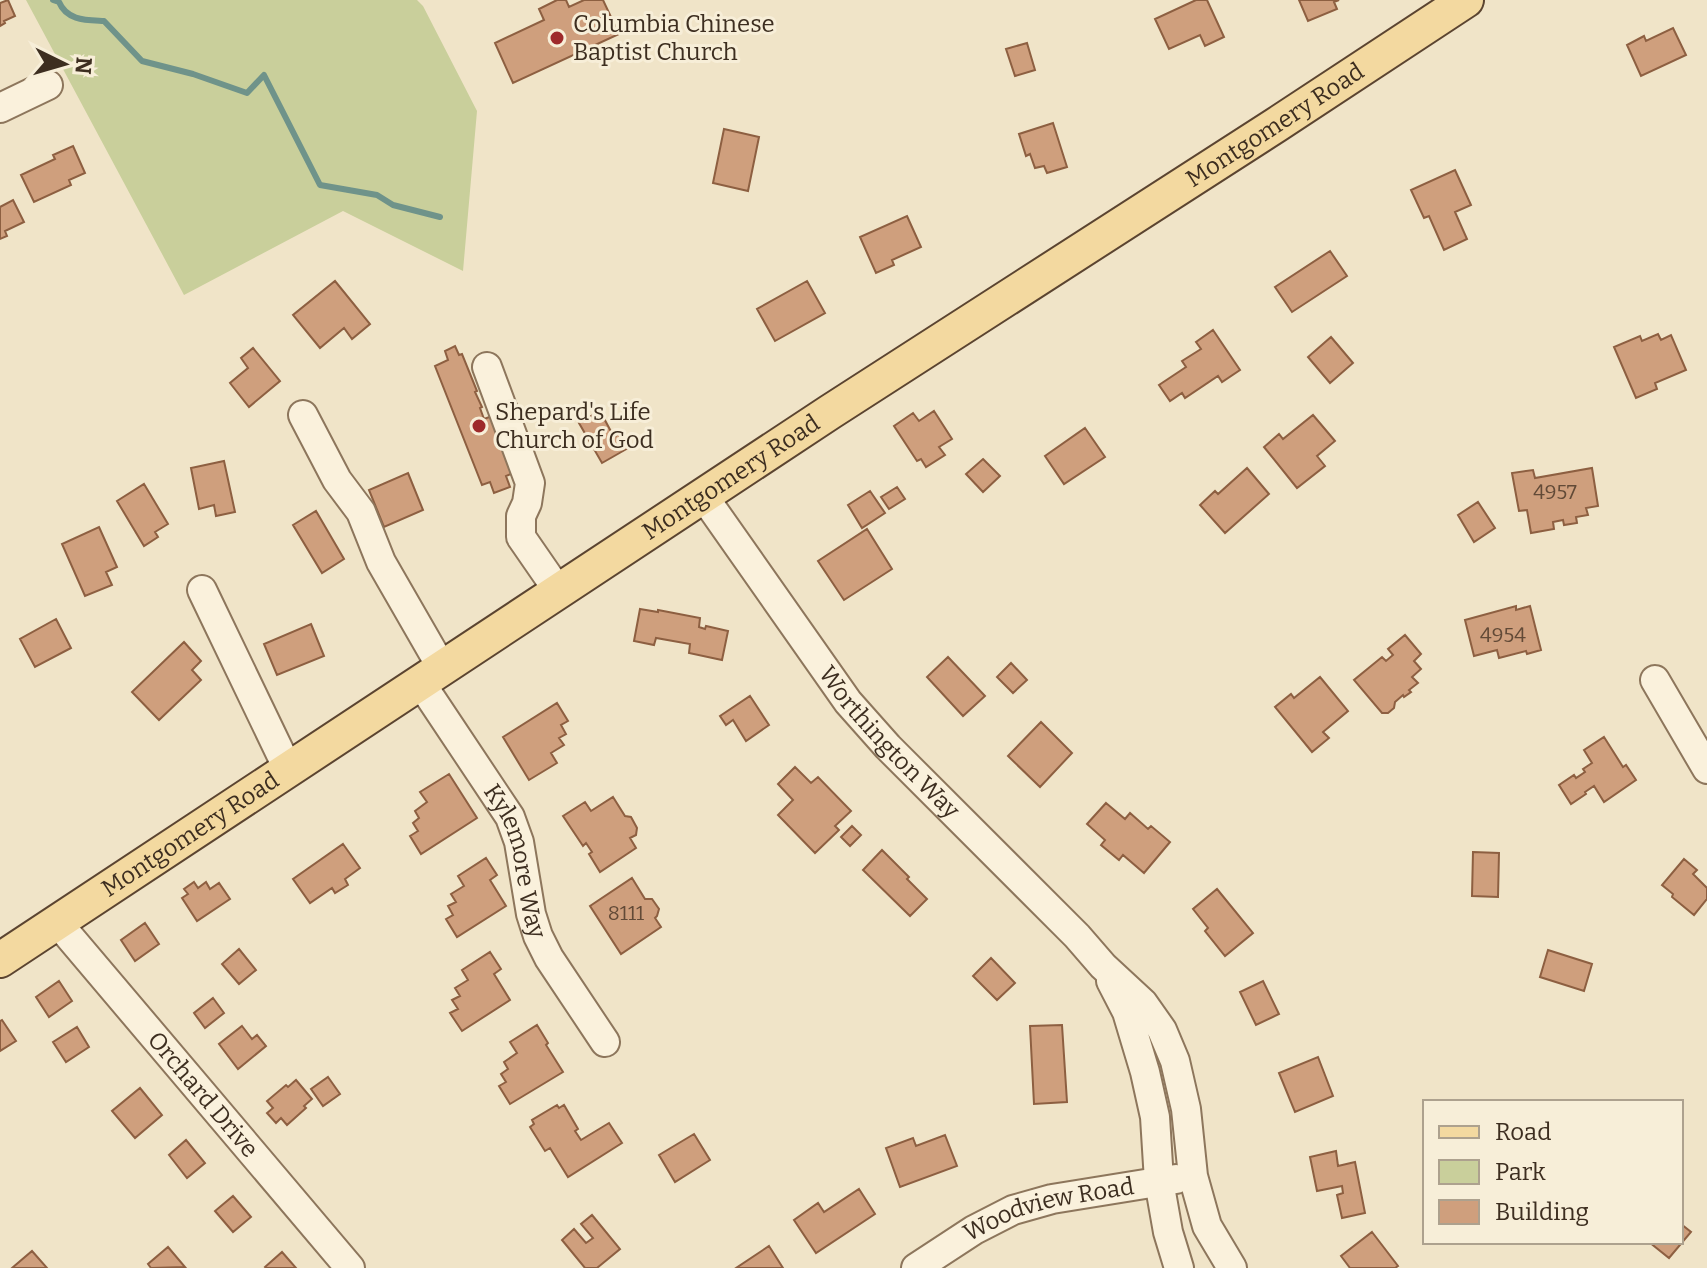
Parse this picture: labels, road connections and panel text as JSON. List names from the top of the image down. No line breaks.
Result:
{"streets":{"main road":["Montgomery Road"],"street":["Worthington Way","Kylemore Way","Orchard Drive","Woodview Road"]},"crossings":[["Montgomery Road","Worthington Way"],["Montgomery Road","Kylemore Way"],["Montgomery Road","Orchard Drive"],["Worthington Way","Woodview Road"]],"places":["Columbia Chinese Baptist Church","Shepard's Life Church of God"],"house_numbers":["4957","4954","8111"],"legend":["Road","Park","Building"],"north":"right"}
